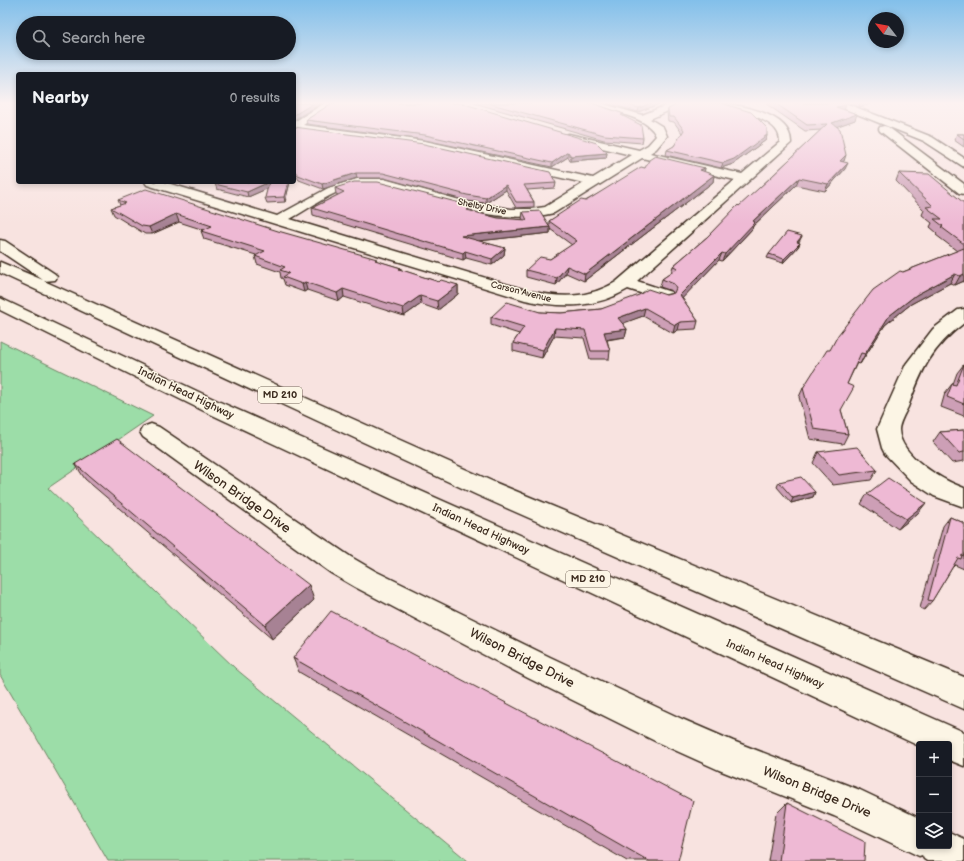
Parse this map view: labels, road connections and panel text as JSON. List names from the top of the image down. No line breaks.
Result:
{"streets":{"main road":["Shelby Drive","Carson Avenue","Indian Head Highway","MD 210","Wilson Bridge Drive"]},"crossings":[["Shelby Drive","Carson Avenue"]],"north":"top left","page":{"search":"Search here","heading":["Nearby","0 results"],"map_buttons":["+","−"]}}
